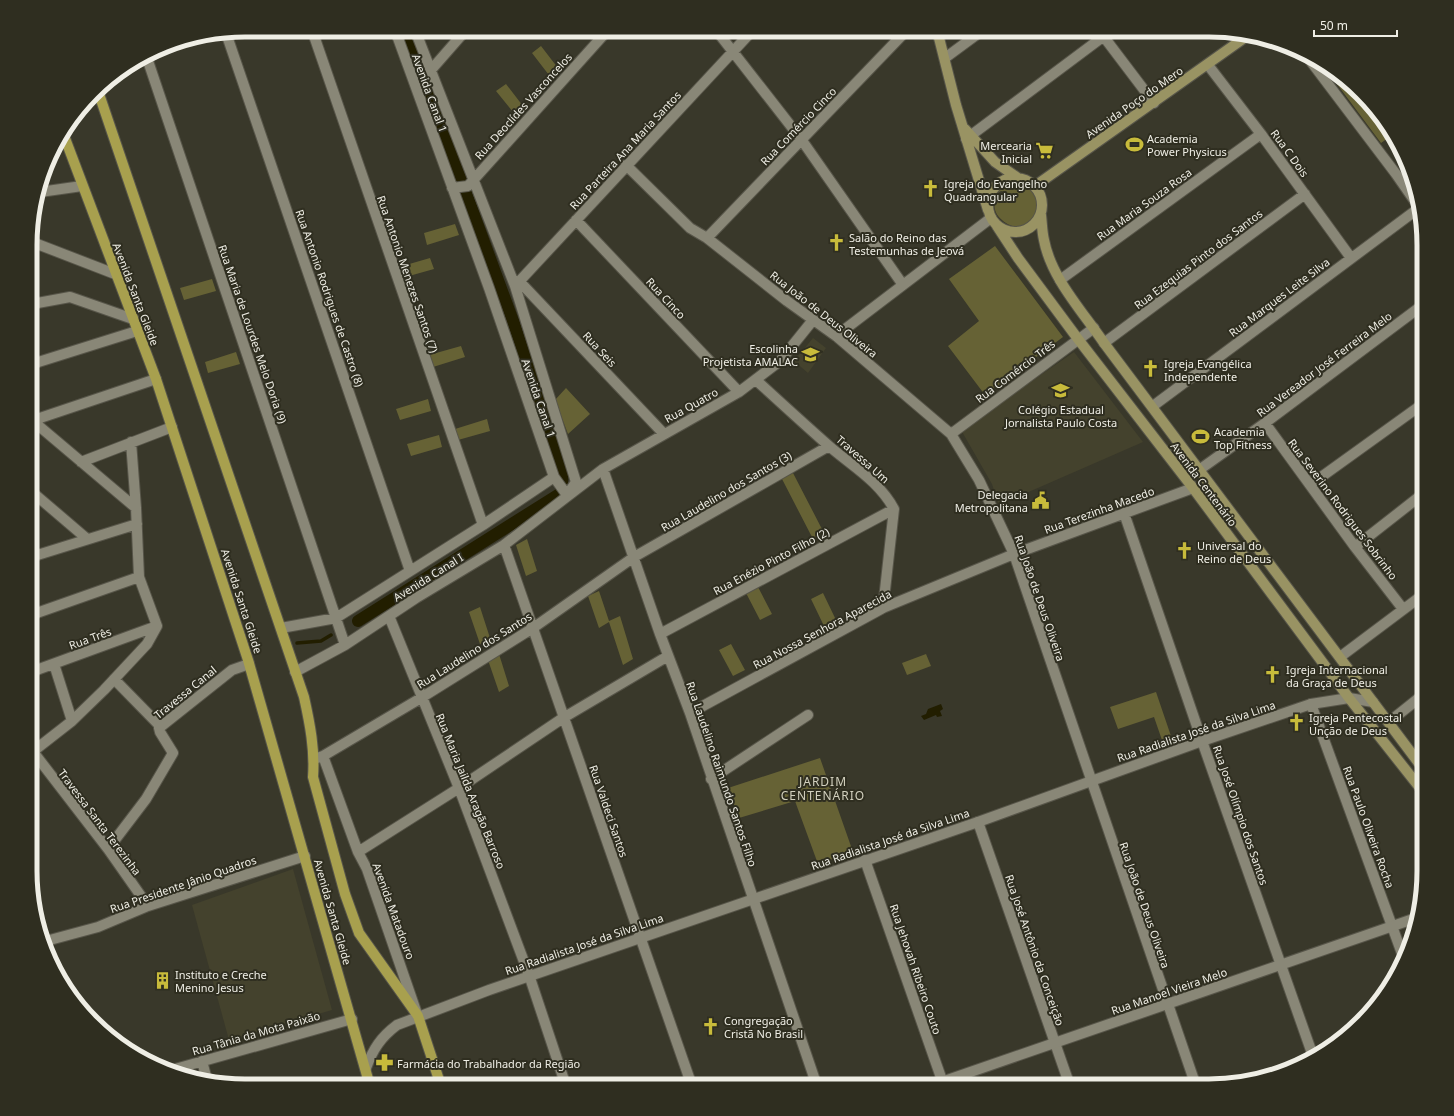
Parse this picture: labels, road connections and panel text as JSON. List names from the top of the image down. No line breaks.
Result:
{"streets":{"main road":["Avenida Poço do Mero","Avenida Santa Gleide","Avenida Centenário","Avenida Matadouro"],"street":["Avenida Canal 1","Rua Deoclídes Vasconcelos","Rua Comércio Cinco","Rua Parteira Ana Maria Santos","Rua C Dois","Rua Maria Souza Rosa","Rua Ezequias Pinto dos Santos","Rua Antonio Menezes Santos (7)","Rua Marques Leite Silva","Rua Antonio Rodrigues de Castro (8)","Rua Cinco","Rua João de Deus Oliveira","Rua Maria de Lourdes Melo Doria (9)","Rua Seis","Rua Vereador José Ferreira Melo","Rua Comércio Três","Rua Quatro","Travessa Um","Rua Laudelino dos Santos (3)","Rua Severino Rodrigues Sobrinho","Rua Terezinha Macedo","Rua Enézio Pinto Filho (2)","Avenida Canal I","Rua Nossa Senhora Aparecida","Rua Três","Rua Laudelino dos Santos","Travessa Canal","Rua Radialista José da Silva Lima","Rua Laudelino Raimundo Santos Filho","Rua Maria Jailda Aragão Barroso","Rua Valdeci Santos","Rua José Olímpio dos Santos","Travessa Santa Terezinha","Rua Paulo Oliveira Rocha","Rua Presidente Jânio Quadros","Rua José Antônio da Conceição","Rua Jehovah Ribeiro Couto","Rua Manoel Vieira Melo","Rua Tânia da Mota Paixão"]},"crossings":[["Avenida Canal 1","Rua Deoclídes Vasconcelos"],["Avenida Canal 1","Rua Parteira Ana Maria Santos"],["Avenida Canal 1","Rua Seis"],["Avenida Canal 1","Rua Quatro"],["Avenida Canal 1","Avenida Canal I"],["Avenida Poço do Mero","Rua C Dois"],["Avenida Poço do Mero","Avenida Centenário"],["Rua Comércio Cinco","Rua João de Deus Oliveira"],["Rua Parteira Ana Maria Santos","Rua Cinco"],["Rua Parteira Ana Maria Santos","Rua João de Deus Oliveira"],["Rua Parteira Ana Maria Santos","Rua Seis"],["Rua C Dois","Rua Maria Souza Rosa"],["Rua C Dois","Rua Ezequias Pinto dos Santos"],["Rua C Dois","Rua Marques Leite Silva"],["Rua Maria Souza Rosa","Avenida Centenário"],["Rua Ezequias Pinto dos Santos","Avenida Centenário"],["Avenida Santa Gleide","Avenida Canal I"],["Avenida Santa Gleide","Rua Laudelino dos Santos"],["Avenida Santa Gleide","Travessa Canal"],["Avenida Santa Gleide","Rua Radialista José da Silva Lima"],["Avenida Santa Gleide","Rua Presidente Jânio Quadros"],["Avenida Santa Gleide","Avenida Matadouro"],["Avenida Santa Gleide","Rua Tânia da Mota Paixão"],["Rua Marques Leite Silva","Avenida Centenário"],["Rua Cinco","Rua Quatro"],["Rua João de Deus Oliveira","Rua Comércio Três"],["Rua João de Deus Oliveira","Rua Quatro"],["Rua João de Deus Oliveira","Rua Terezinha Macedo"],["Rua João de Deus Oliveira","Rua Nossa Senhora Aparecida"],["Rua João de Deus Oliveira","Rua Radialista José da Silva Lima"],["Rua João de Deus Oliveira","Rua Manoel Vieira Melo"],["Rua Maria de Lourdes Melo Doria (9)","Avenida Canal I"],["Rua Seis","Rua Quatro"],["Rua Vereador José Ferreira Melo","Avenida Centenário"],["Rua Vereador José Ferreira Melo","Rua Severino Rodrigues Sobrinho"],["Rua Comércio Três","Avenida Centenário"],["Rua Quatro","Travessa Um"],["Rua Quatro","Avenida Canal I"],["Rua Quatro","Rua Laudelino Raimundo Santos Filho"],["Travessa Um","Rua Laudelino dos Santos (3)"],["Travessa Um","Rua Enézio Pinto Filho (2)"],["Avenida Centenário","Rua Terezinha Macedo"],["Avenida Centenário","Rua Radialista José da Silva Lima"],["Rua Laudelino dos Santos (3)","Rua Laudelino dos Santos"],["Rua Laudelino dos Santos (3)","Rua Laudelino Raimundo Santos Filho"],["Rua Terezinha Macedo","Rua Nossa Senhora Aparecida"],["Rua Terezinha Macedo","Rua José Olímpio dos Santos"],["Rua Enézio Pinto Filho (2)","Rua Laudelino Raimundo Santos Filho"],["Avenida Canal I","Rua Maria Jailda Aragão Barroso"],["Avenida Canal I","Rua Valdeci Santos"],["Rua Nossa Senhora Aparecida","Rua Laudelino Raimundo Santos Filho"],["Rua Laudelino dos Santos","Rua Laudelino Raimundo Santos Filho"],["Rua Laudelino dos Santos","Rua Maria Jailda Aragão Barroso"],["Rua Laudelino dos Santos","Rua Valdeci Santos"],["Rua Laudelino dos Santos","Avenida Matadouro"],["Travessa Canal","Travessa Santa Terezinha"],["Rua Radialista José da Silva Lima","Rua Laudelino Raimundo Santos Filho"],["Rua Radialista José da Silva Lima","Rua Maria Jailda Aragão Barroso"],["Rua Radialista José da Silva Lima","Rua Valdeci Santos"],["Rua Radialista José da Silva Lima","Rua José Olímpio dos Santos"],["Rua Radialista José da Silva Lima","Rua Paulo Oliveira Rocha"],["Rua Radialista José da Silva Lima","Avenida Matadouro"],["Rua Radialista José da Silva Lima","Rua José Antônio da Conceição"],["Rua Radialista José da Silva Lima","Rua Jehovah Ribeiro Couto"],["Rua José Olímpio dos Santos","Rua Manoel Vieira Melo"],["Travessa Santa Terezinha","Rua Presidente Jânio Quadros"],["Rua Paulo Oliveira Rocha","Rua Manoel Vieira Melo"],["Rua José Antônio da Conceição","Rua Manoel Vieira Melo"]],"districts":["JARDIM CENTENÁRIO"],"places":{"sports":["Academia Power Physicus","Academia Top Fitness"],"supermarket":["Mercearia Inicial"],"church":["Igreja do Evangelho Quadrangular","Salão do Reino das Testemunhas de Jeová","Igreja Evangélica Independente","Universal do Reino de Deus","Igreja Internacional da Graça de Deus","Igreja Pentecostal Unção de Deus","Congregação Cristã No Brasil"],"school or university":["Escolinha Projetista AMALAC","Colégio Estadual Jornalista Paulo Costa"],"public building":["Delegacia Metropolitana"],"building":["Instituto e Creche Menino Jesus"],"pharmacy":["Farmácia do Trabalhador da Região"]},"scale_bar":"50 m"}
